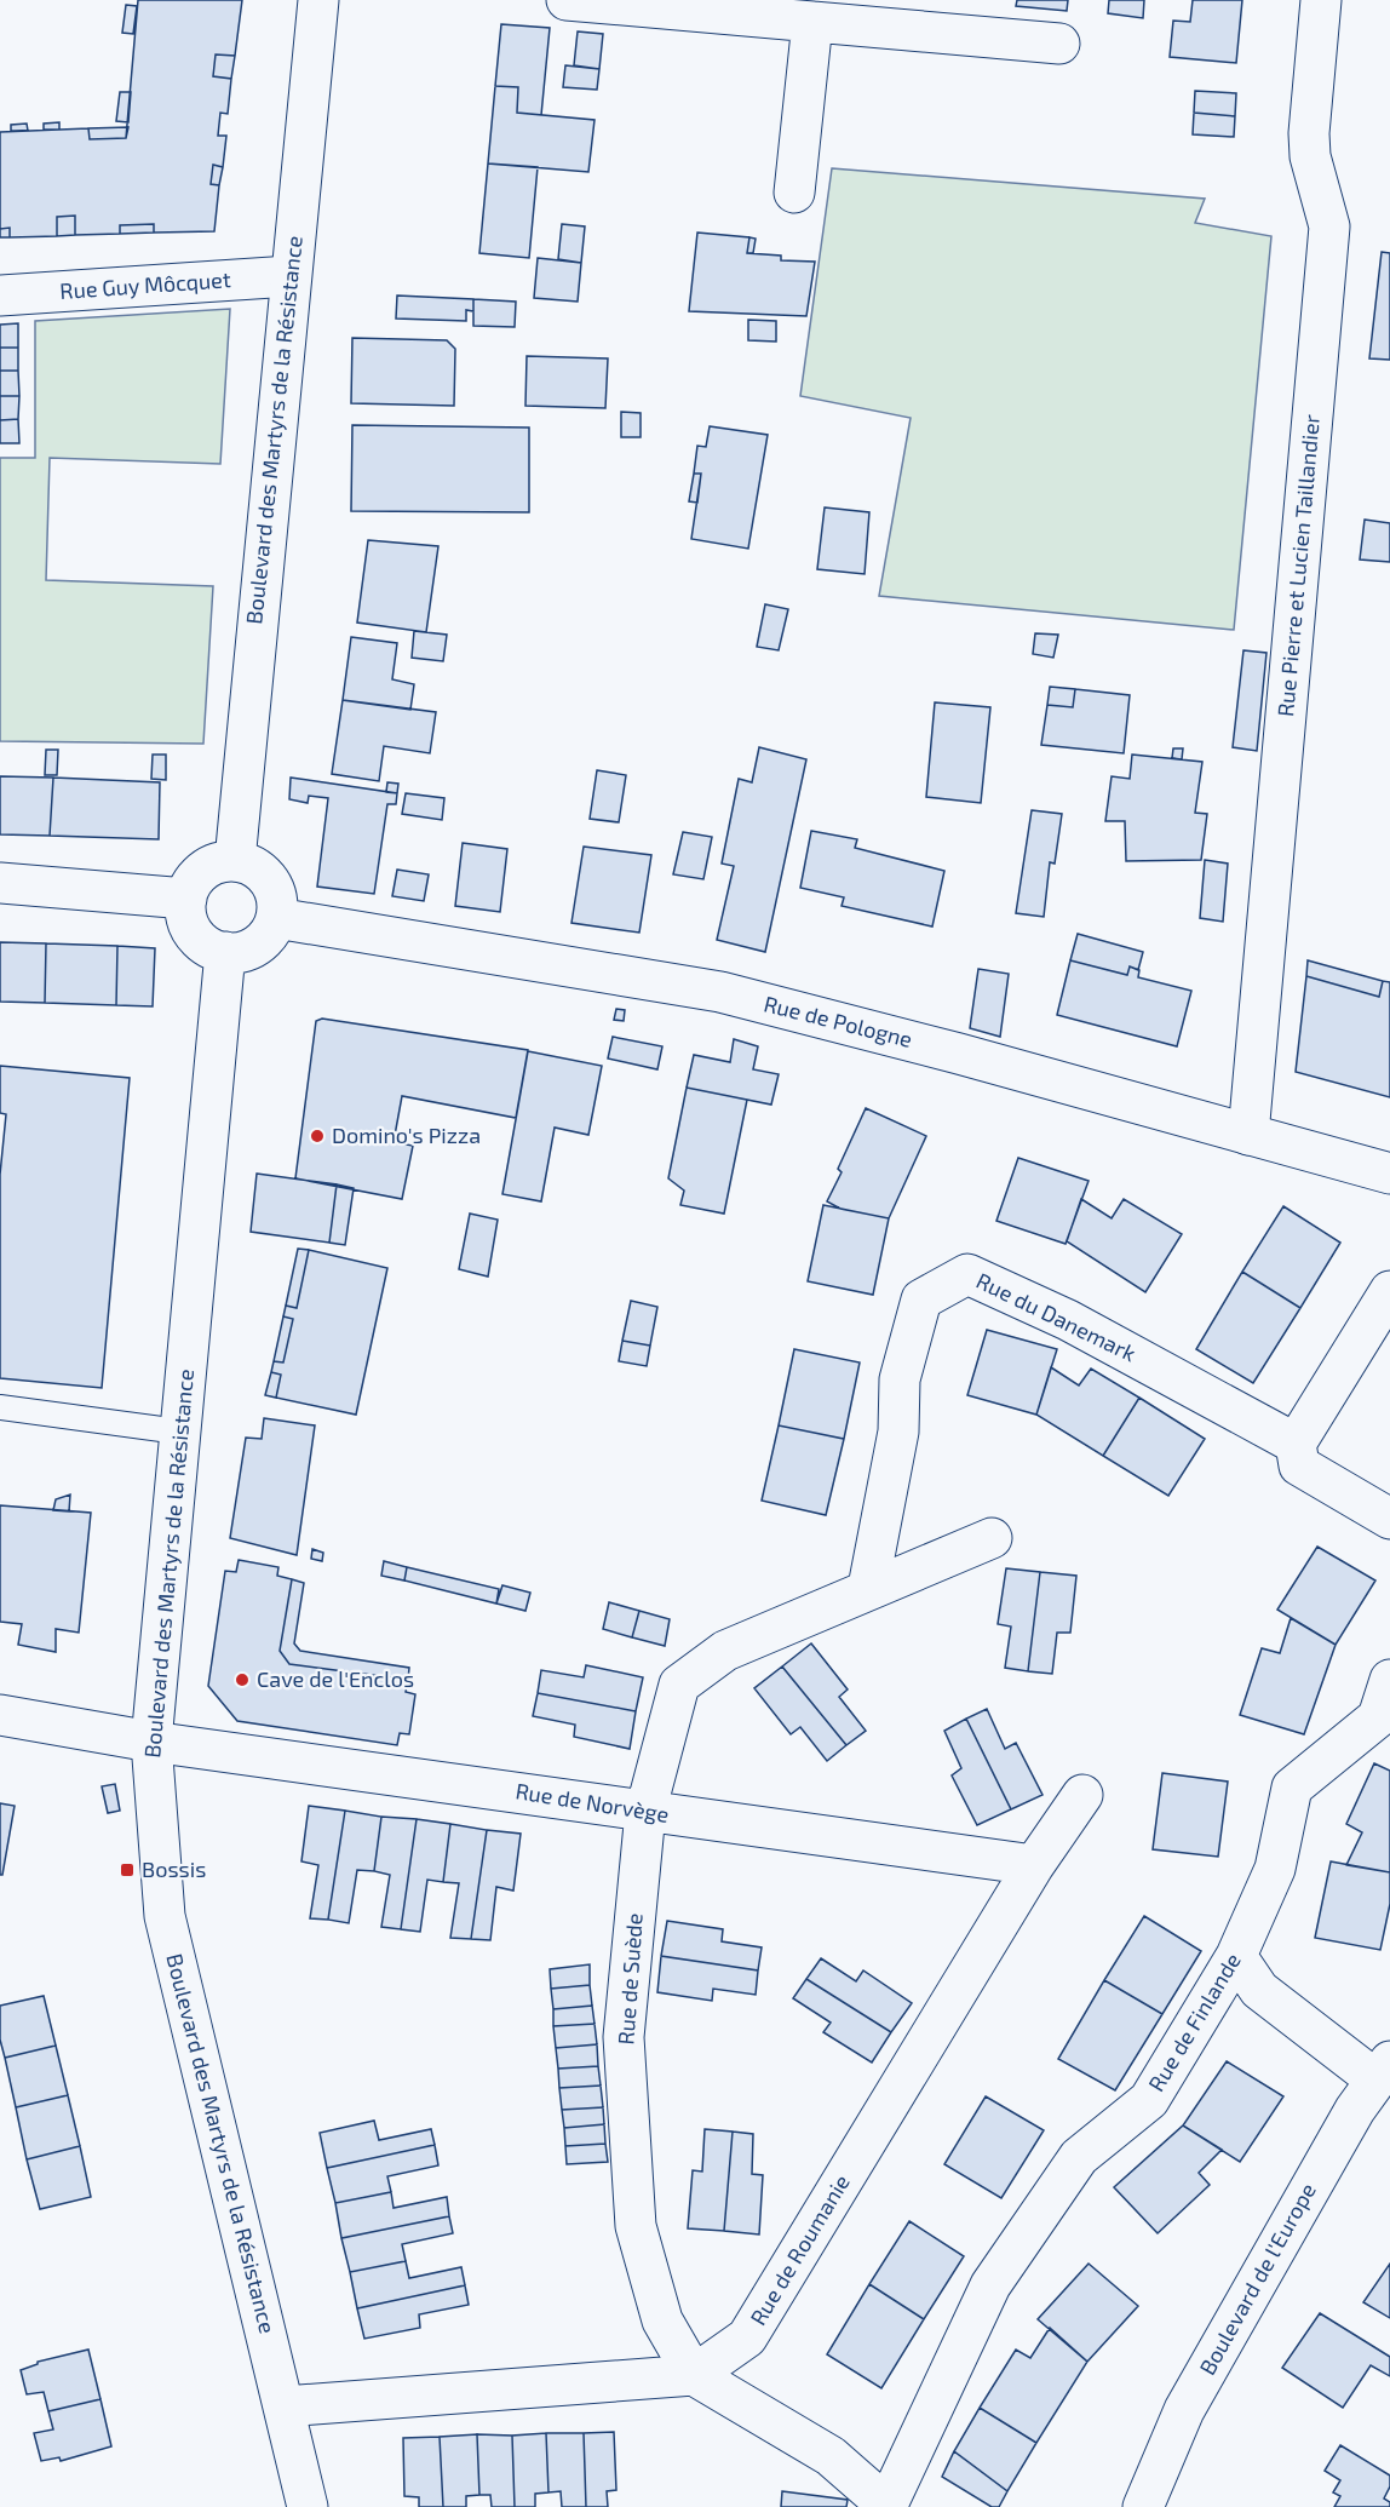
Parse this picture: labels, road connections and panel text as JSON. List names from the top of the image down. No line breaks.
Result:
{"streets":{"street":["Rue Guy Môcquet","Boulevard des Martyrs de la Résistance","Rue Pierre et Lucien Taillandier","Rue de Pologne","Rue du Danemark","Rue de Norvège","Rue de Suède","Rue de Finlande","Rue de Roumanie","Boulevard de l'Europe"]},"crossings":[["Rue Guy Môcquet","Boulevard des Martyrs de la Résistance"],["Boulevard des Martyrs de la Résistance","Rue de Pologne"],["Boulevard des Martyrs de la Résistance","Rue de Norvège"],["Rue Pierre et Lucien Taillandier","Rue de Pologne"],["Rue du Danemark","Rue de Suède"],["Rue de Norvège","Rue de Suède"],["Rue de Norvège","Rue de Roumanie"],["Rue de Suède","Rue de Finlande"],["Rue de Suède","Rue de Roumanie"]],"places":{"other":["Domino's Pizza","Cave de l'Enclos"],"transit":["Bossis"]}}
